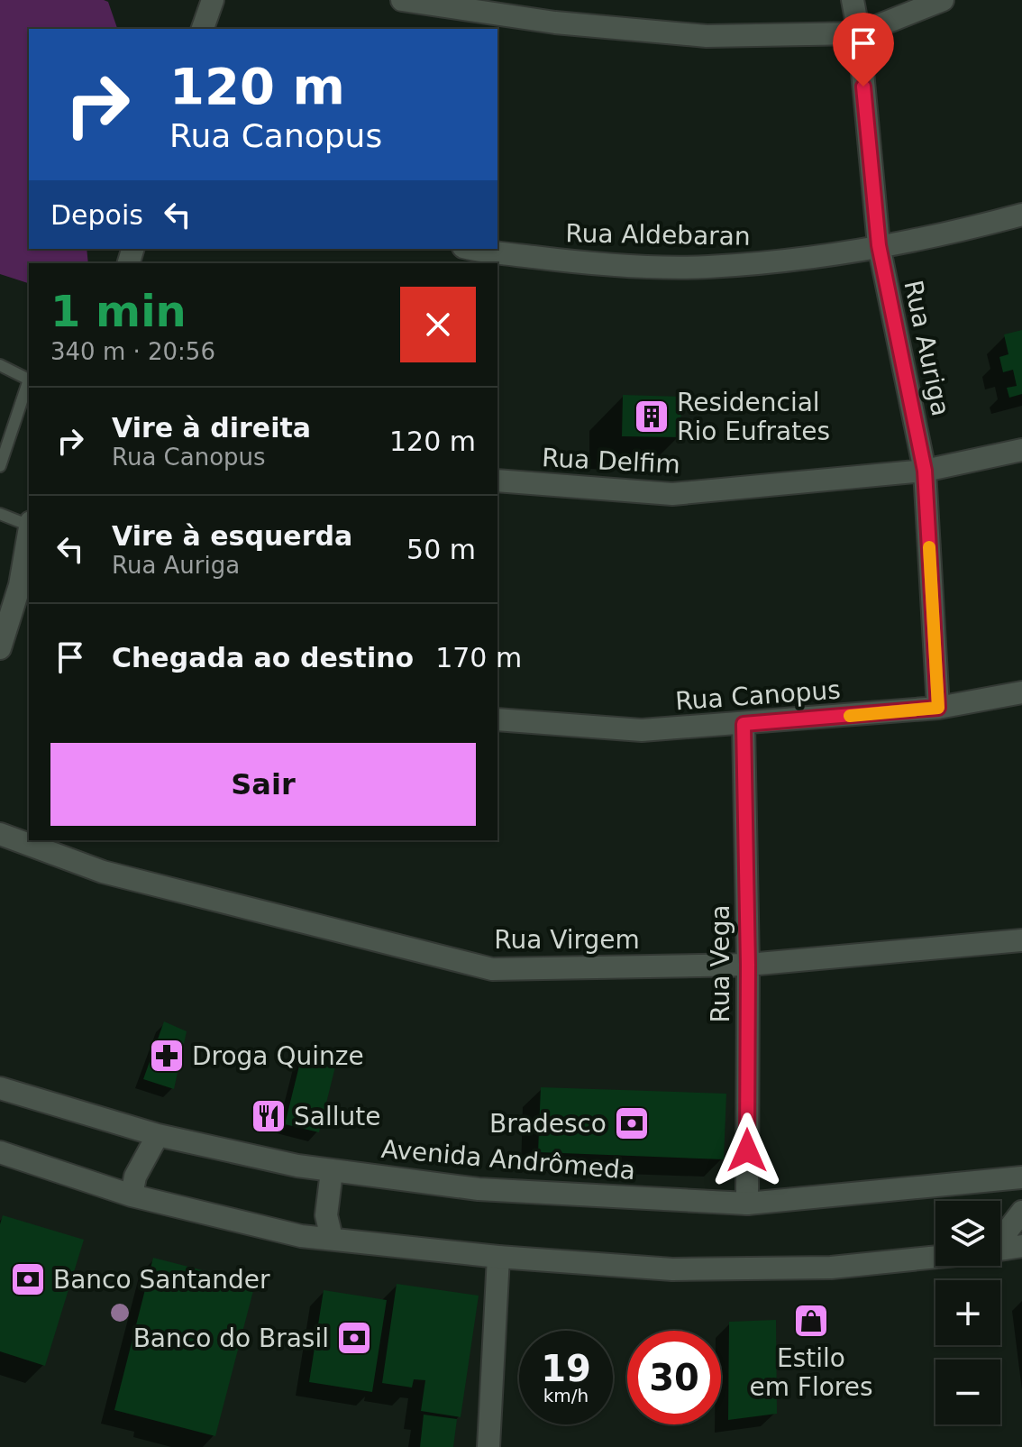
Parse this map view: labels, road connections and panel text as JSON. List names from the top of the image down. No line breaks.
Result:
{"streets":{"street":["Rua Aldebaran","Rua Auriga","Rua Delfim","Rua Canopus","Rua Virgem","Rua Vega","Avenida Andrômeda"]},"crossings":[["Rua Aldebaran","Rua Auriga"],["Rua Auriga","Rua Delfim"],["Rua Auriga","Rua Canopus"],["Rua Canopus","Rua Vega"],["Rua Virgem","Rua Vega"],["Rua Vega","Avenida Andrômeda"]],"places":{"building":["Residencial Rio Eufrates"],"pharmacy":["Droga Quinze"],"restaurant":["Sallute"],"bank":["Bradesco","Banco Santander","Banco do Brasil"],"shop":["Estilo em Flores"]},"page":{"turn":["120 m","Rua Canopus"],"then":"Depois","heading":["1 min","340 m · 20:56"],"list":[{"name":"Vire à direita","note":"Rua Canopus","value":"120 m"},{"name":"Vire à esquerda","note":"Rua Auriga","value":"50 m"},{"name":"Chegada ao destino","value":"170 m"}],"buttons":"Sair","map_buttons":["+","−"],"speed":"19 km/h","limit":"30"}}
